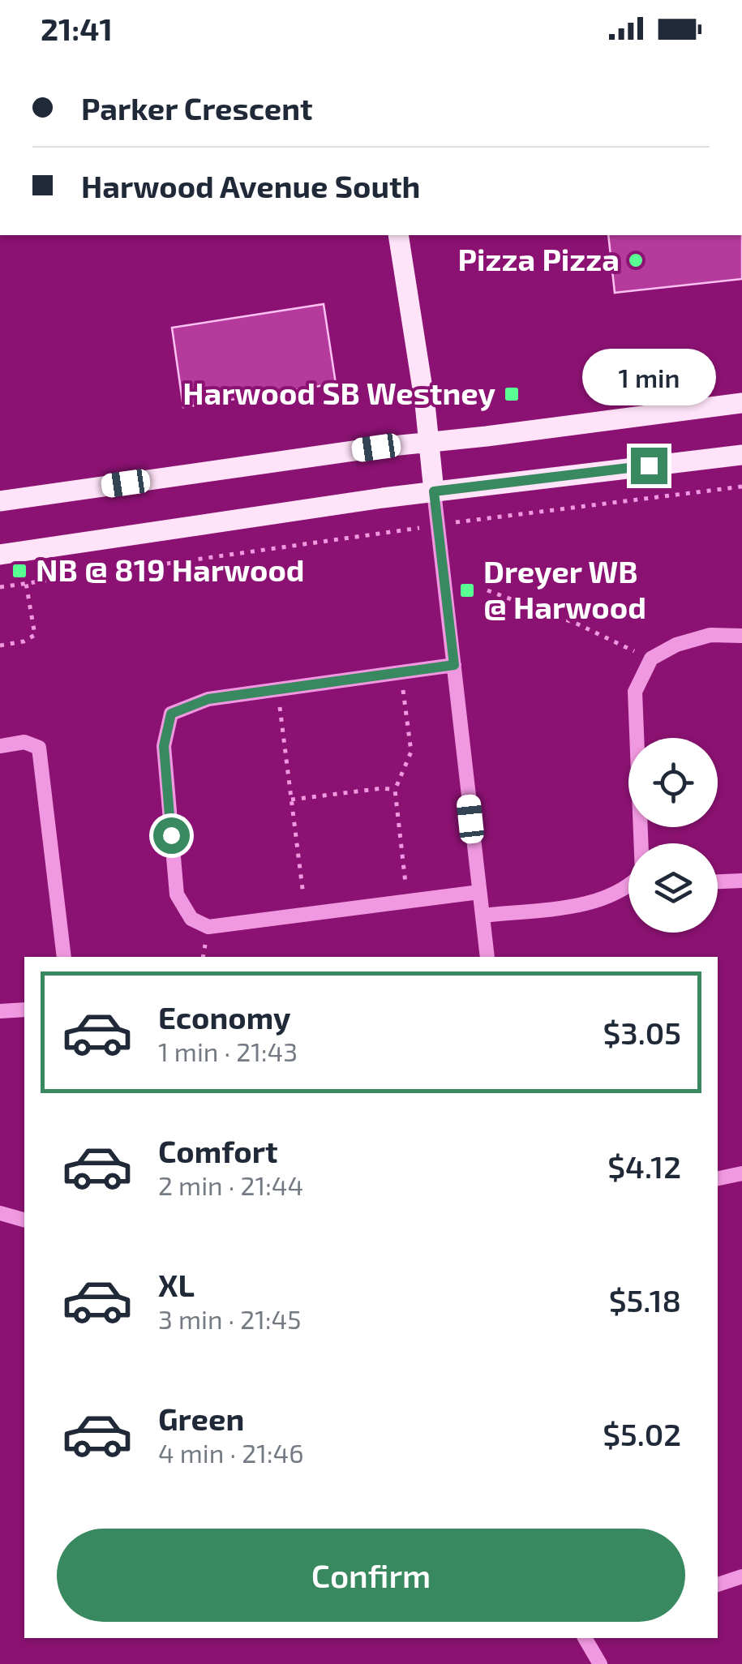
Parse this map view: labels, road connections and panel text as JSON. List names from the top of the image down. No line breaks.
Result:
{"places":{"other":["Pizza Pizza"],"transit":["Harwood SB Westney","NB @ 819 Harwood","Dreyer WB @ Harwood"]},"page":{"status":"21:41","banner":["Parker Crescent","Harwood Avenue South"],"bubble":"1 min","list":[{"name":"Economy","note":"1 min · 21:43","value":"$3.05"},{"name":"Comfort","note":"2 min · 21:44","value":"$4.12"},{"name":"XL","note":"3 min · 21:45","value":"$5.18"},{"name":"Green","note":"4 min · 21:46","value":"$5.02"}],"buttons":"Confirm"}}
